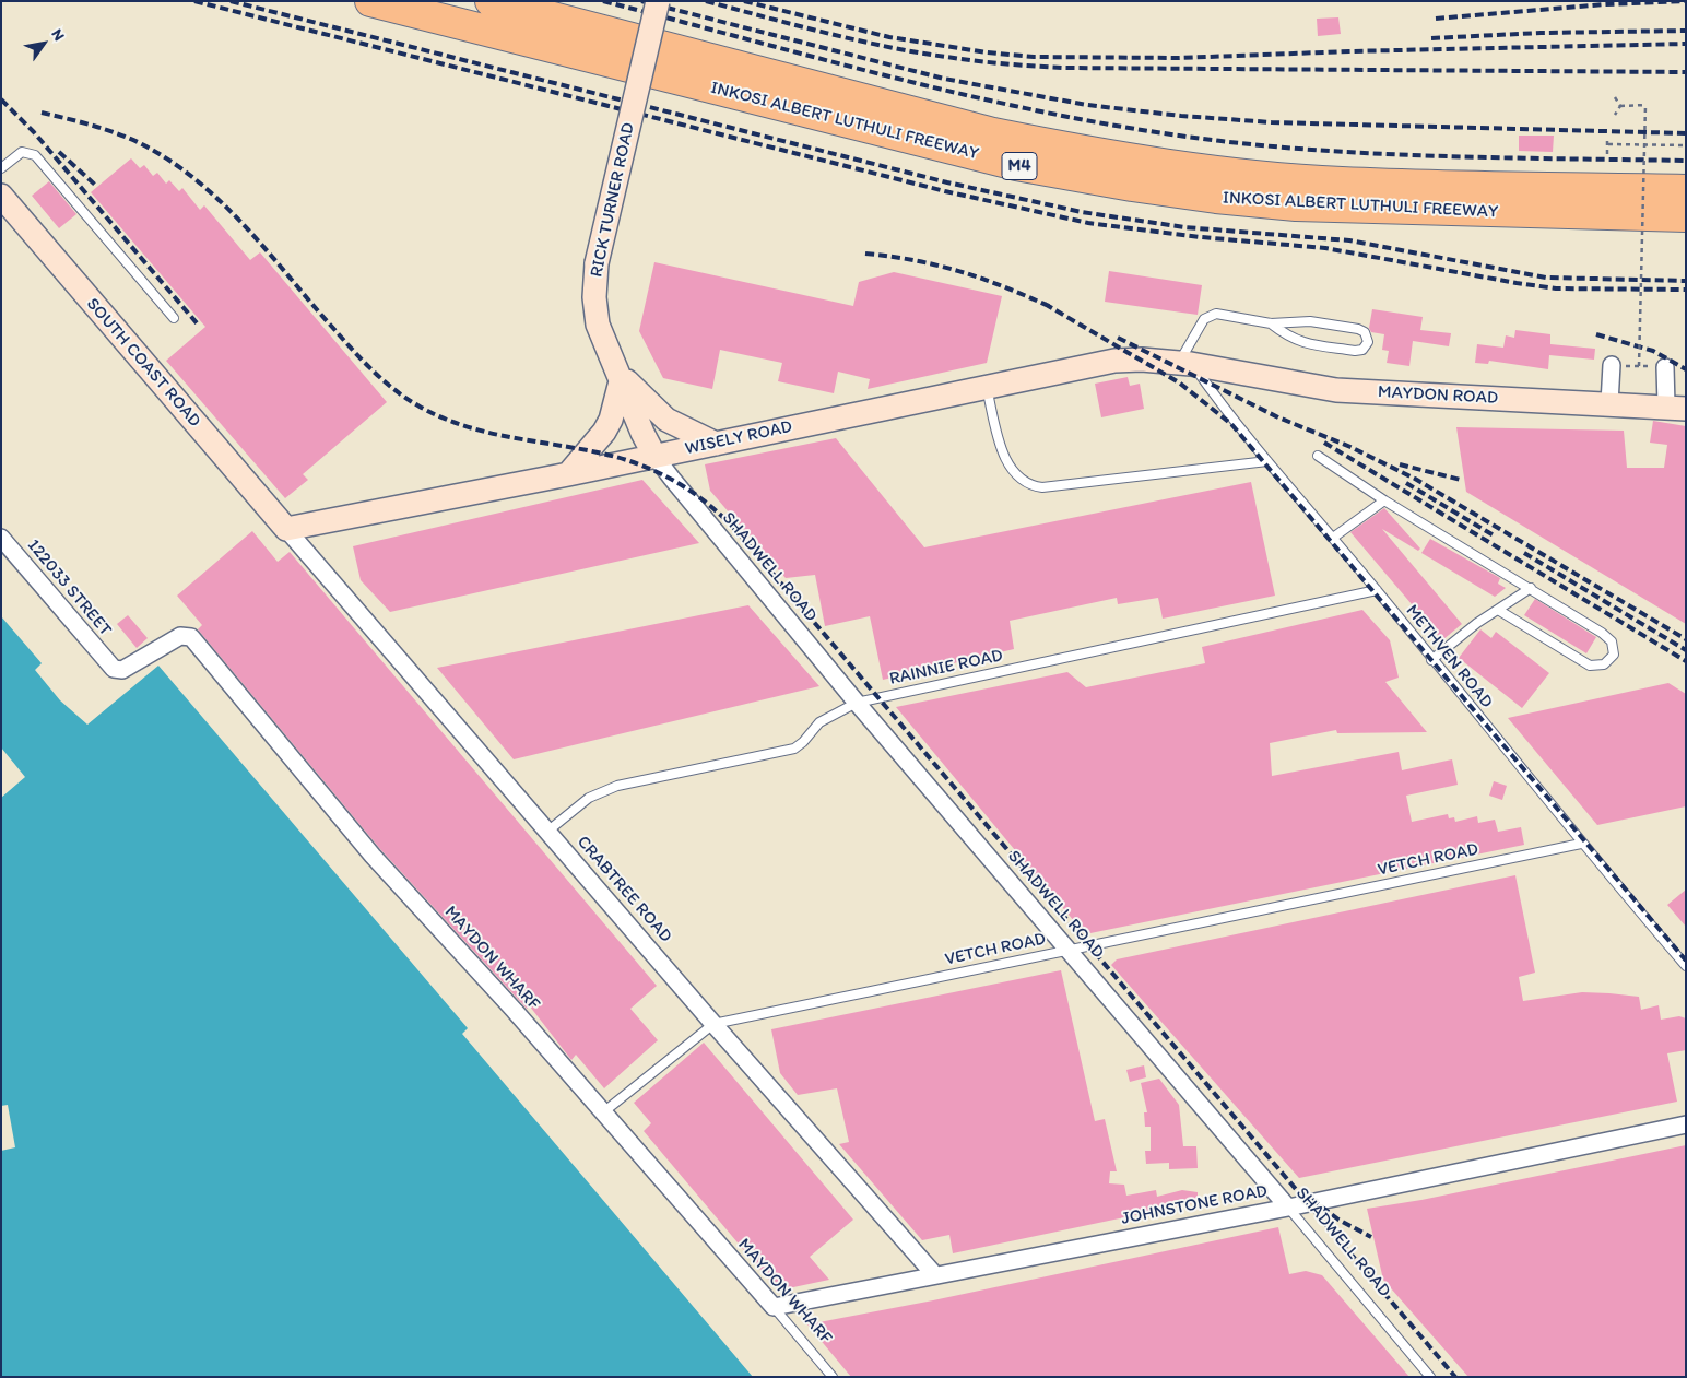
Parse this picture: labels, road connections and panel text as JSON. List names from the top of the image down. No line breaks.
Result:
{"streets":{"highway":["INKOSI ALBERT LUTHULI FREEWAY","M4"],"street":["RICK TURNER ROAD","SOUTH COAST ROAD","MAYDON ROAD","WISELY ROAD","SHADWELL ROAD","122033 STREET","CRABTREE ROAD","MAYDON WHARF","JOHNSTONE ROAD"],"lane":["METHVEN ROAD","RAINNIE ROAD","VETCH ROAD"]},"crossings":[["RICK TURNER ROAD","WISELY ROAD"],["RICK TURNER ROAD","SHADWELL ROAD"],["SOUTH COAST ROAD","WISELY ROAD"],["SOUTH COAST ROAD","CRABTREE ROAD"],["MAYDON ROAD","WISELY ROAD"],["MAYDON ROAD","METHVEN ROAD"],["WISELY ROAD","SHADWELL ROAD"],["WISELY ROAD","METHVEN ROAD"],["WISELY ROAD","CRABTREE ROAD"],["SHADWELL ROAD","RAINNIE ROAD"],["SHADWELL ROAD","VETCH ROAD"],["SHADWELL ROAD","JOHNSTONE ROAD"],["122033 STREET","MAYDON WHARF"],["METHVEN ROAD","RAINNIE ROAD"],["METHVEN ROAD","VETCH ROAD"],["RAINNIE ROAD","CRABTREE ROAD"],["VETCH ROAD","CRABTREE ROAD"],["VETCH ROAD","MAYDON WHARF"],["CRABTREE ROAD","JOHNSTONE ROAD"],["MAYDON WHARF","JOHNSTONE ROAD"]],"north":"top right"}
